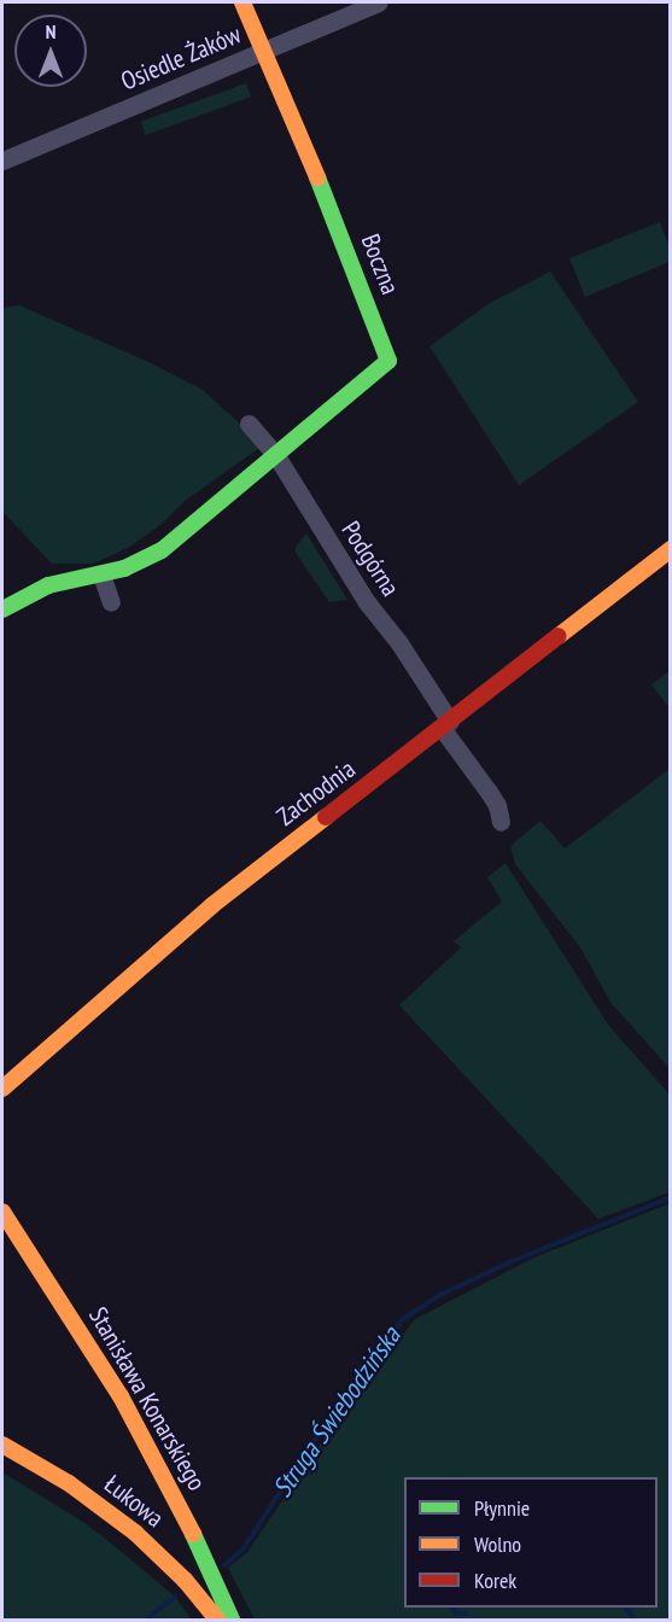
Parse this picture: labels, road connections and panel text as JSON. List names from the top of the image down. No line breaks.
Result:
{"streets":{"street":["Osiedle Żaków","Boczna","Podgórna","Zachodnia","Stanisława Konarskiego","Łukowa"]},"crossings":[["Osiedle Żaków","Boczna"],["Boczna","Podgórna"],["Podgórna","Zachodnia"]],"water":["Struga Świebodzińska"],"legend":["Płynnie","Wolno","Korek"],"north":"top"}
